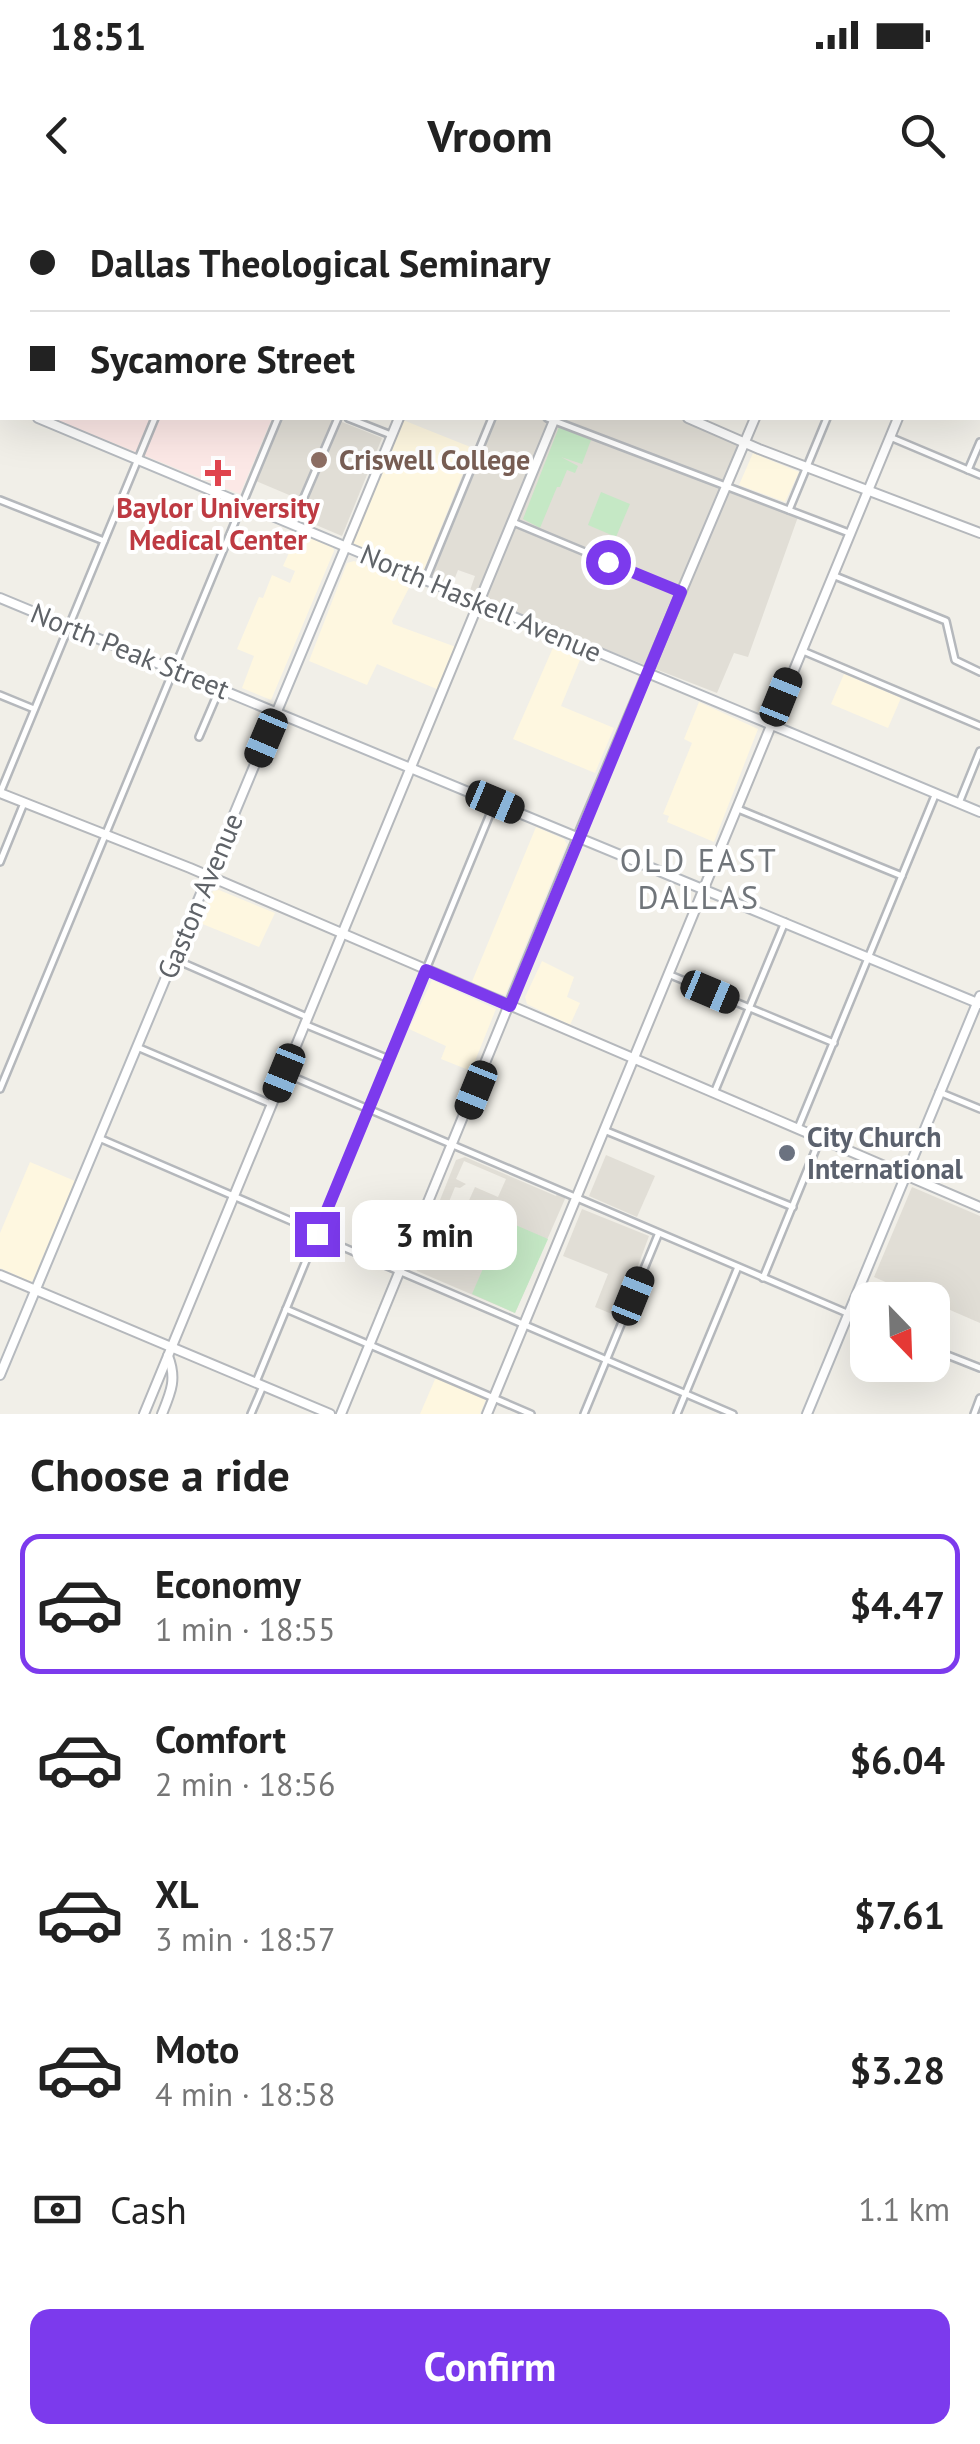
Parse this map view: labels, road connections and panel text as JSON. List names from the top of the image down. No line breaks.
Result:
{"streets":{"street":["North Haskell Avenue","North Peak Street","Gaston Avenue"]},"crossings":[["North Haskell Avenue","Gaston Avenue"],["North Peak Street","Gaston Avenue"]],"districts":["OLD EAST DALLAS"],"places":{"other":["Criswell College","City Church International"],"health":["Baylor University Medical Center"]},"north":"bottom right","page":{"status":"18:51","header":"Vroom","banner":["Dallas Theological Seminary","Sycamore Street"],"bubble":"3 min","heading":"Choose a ride","list":[{"name":"Economy","note":"1 min · 18:55","value":"$4.47"},{"name":"Comfort","note":"2 min · 18:56","value":"$6.04"},{"name":"XL","note":"3 min · 18:57","value":"$7.61"},{"name":"Moto","note":"4 min · 18:58","value":"$3.28"}],"pay":["Cash","1.1 km"],"buttons":"Confirm"}}
